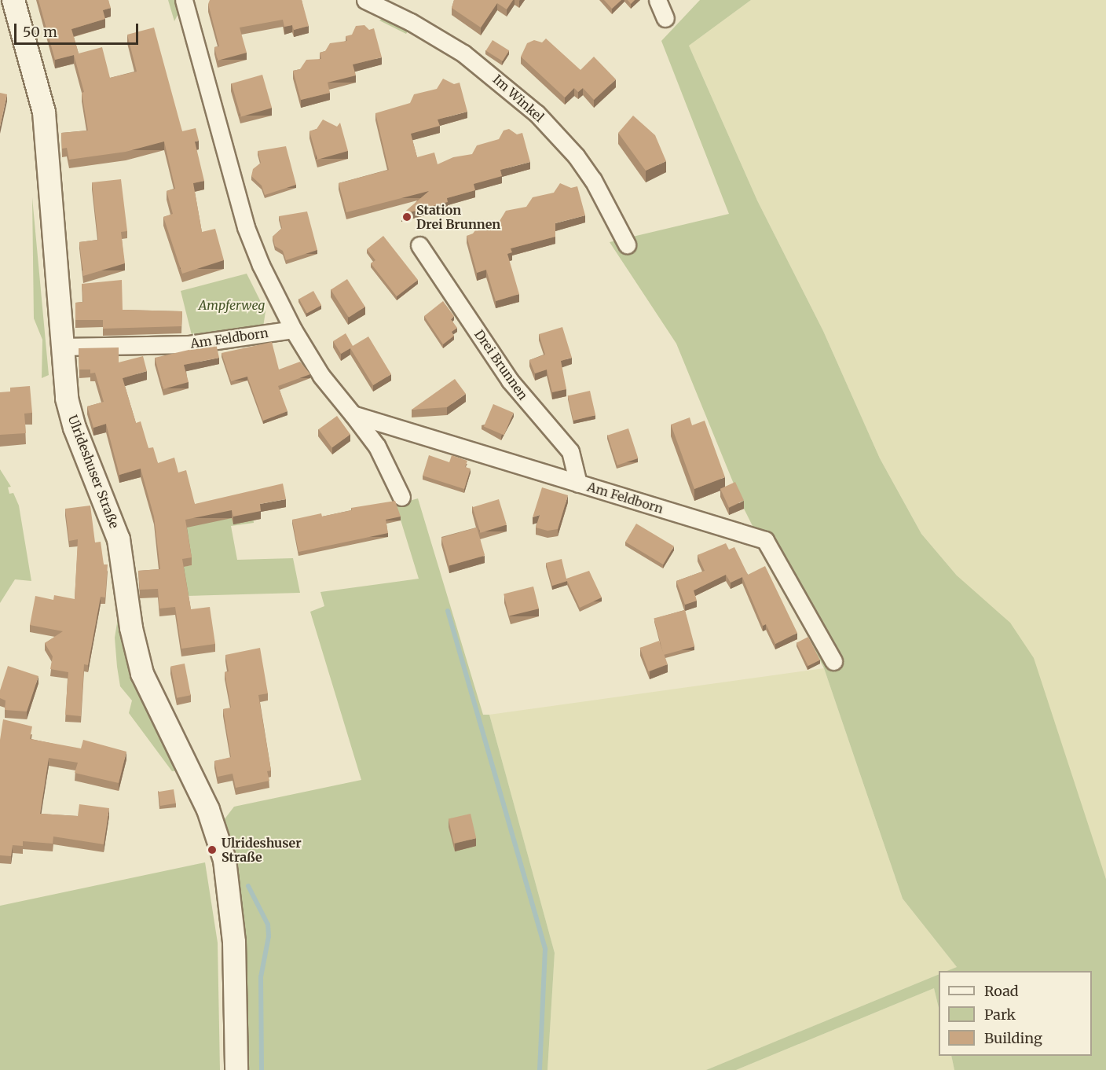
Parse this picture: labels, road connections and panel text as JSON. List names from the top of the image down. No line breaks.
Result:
{"streets":{"street":["Im Winkel","Am Feldborn","Drei Brunnen","Ulrideshuser Straße"]},"crossings":[["Am Feldborn","Drei Brunnen"],["Am Feldborn","Ulrideshuser Straße"]],"parks":["Ampferweg"],"places":["Station Drei Brunnen","Ulrideshuser Straße"],"legend":["Road","Park","Building"],"scale_bar":"50 m"}
